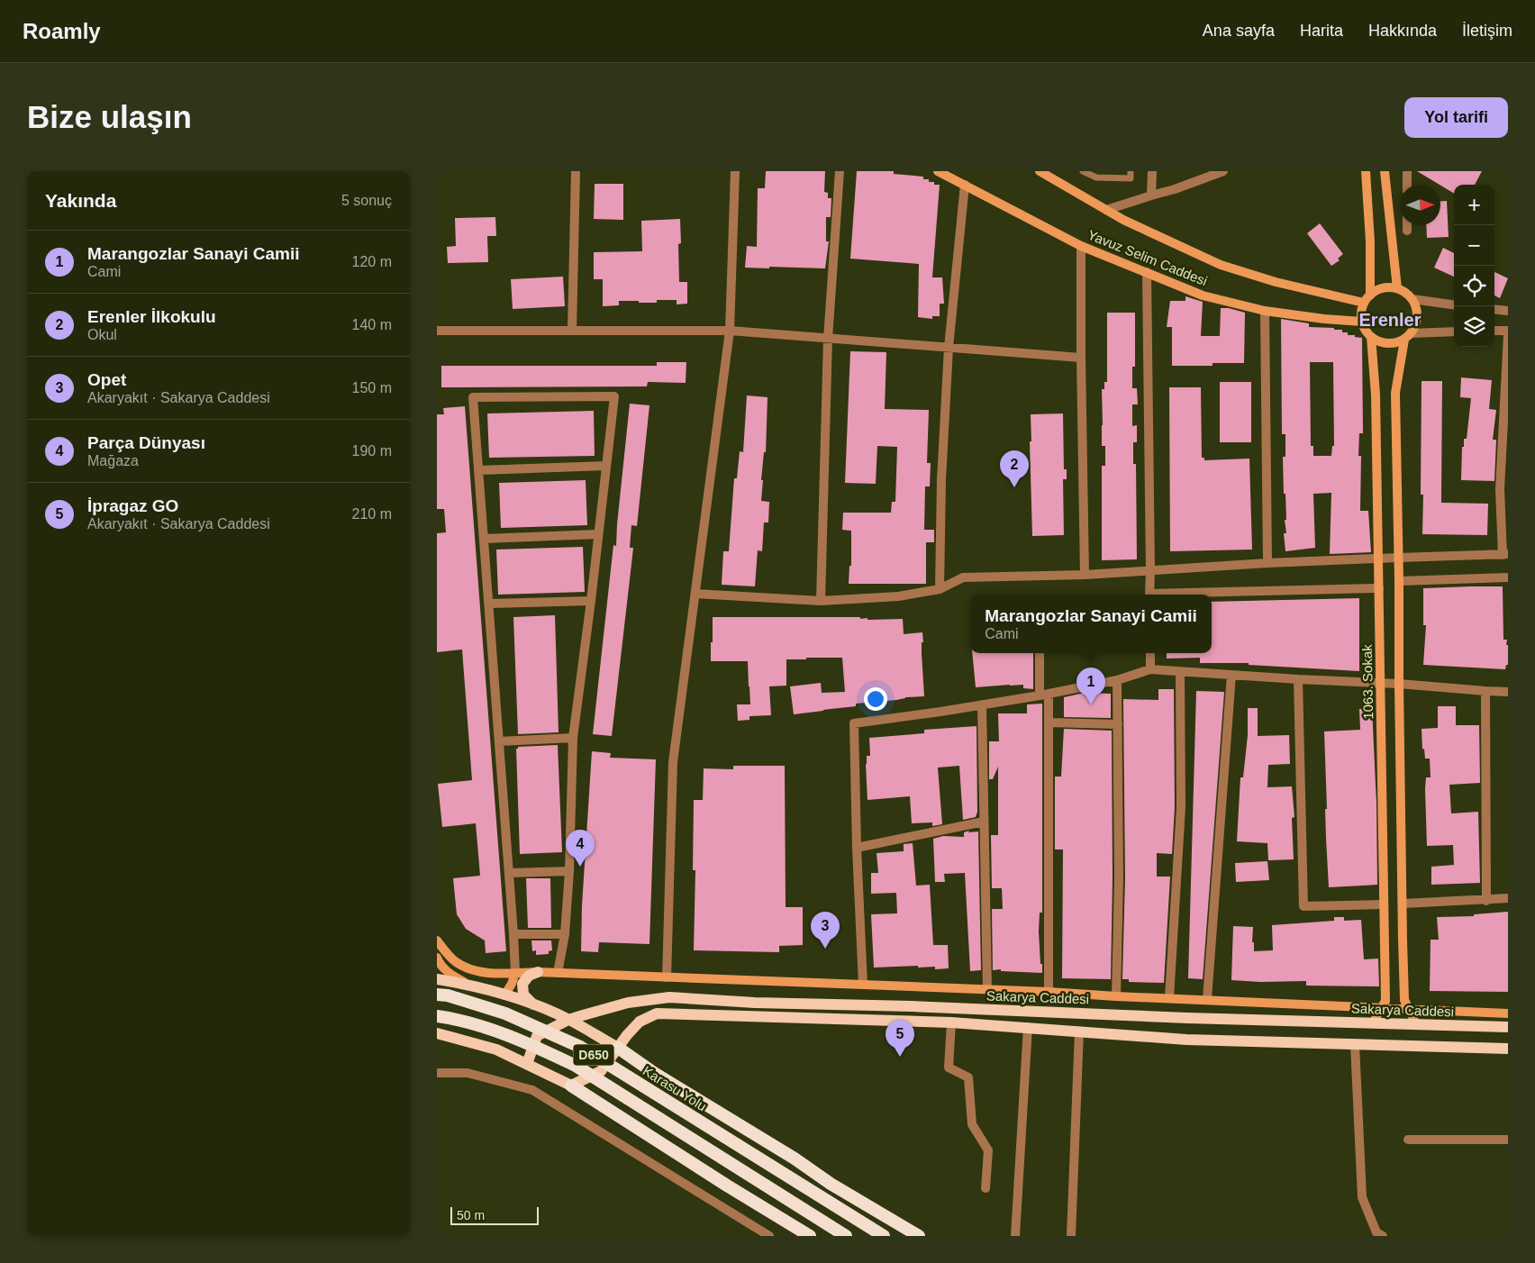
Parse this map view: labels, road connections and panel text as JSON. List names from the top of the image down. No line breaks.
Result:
{"streets":{"highway":["D650","Karasu Yolu"],"main road":["Yavuz Selim Caddesi","1063. Sokak","Sakarya Caddesi"]},"crossings":[["Yavuz Selim Caddesi","1063. Sokak"],["1063. Sokak","Sakarya Caddesi"]],"districts":["Erenler"],"scale_bar":"50 m","north":"right","page":{"header":"Roamly","nav":["Ana sayfa","Harita","Hakkında","İletişim"],"buttons":"Yol tarifi","title":"Bize ulaşın","heading":["Yakında","5 sonuç"],"map_buttons":["+","−"],"list":[{"mark":"1","name":"Marangozlar Sanayi Camii","note":"Cami","value":"120 m"},{"mark":"2","name":"Erenler İlkokulu","note":"Okul","value":"140 m"},{"mark":"3","name":"Opet","note":"Akaryakıt · Sakarya Caddesi","value":"150 m"},{"mark":"4","name":"Parça Dünyası","note":"Mağaza","value":"190 m"},{"mark":"5","name":"İpragaz GO","note":"Akaryakıt · Sakarya Caddesi","value":"210 m"}],"pins":["2","1","4","3","5"],"popup":["Marangozlar Sanayi Camii","Cami"],"scale":"50 m"}}
